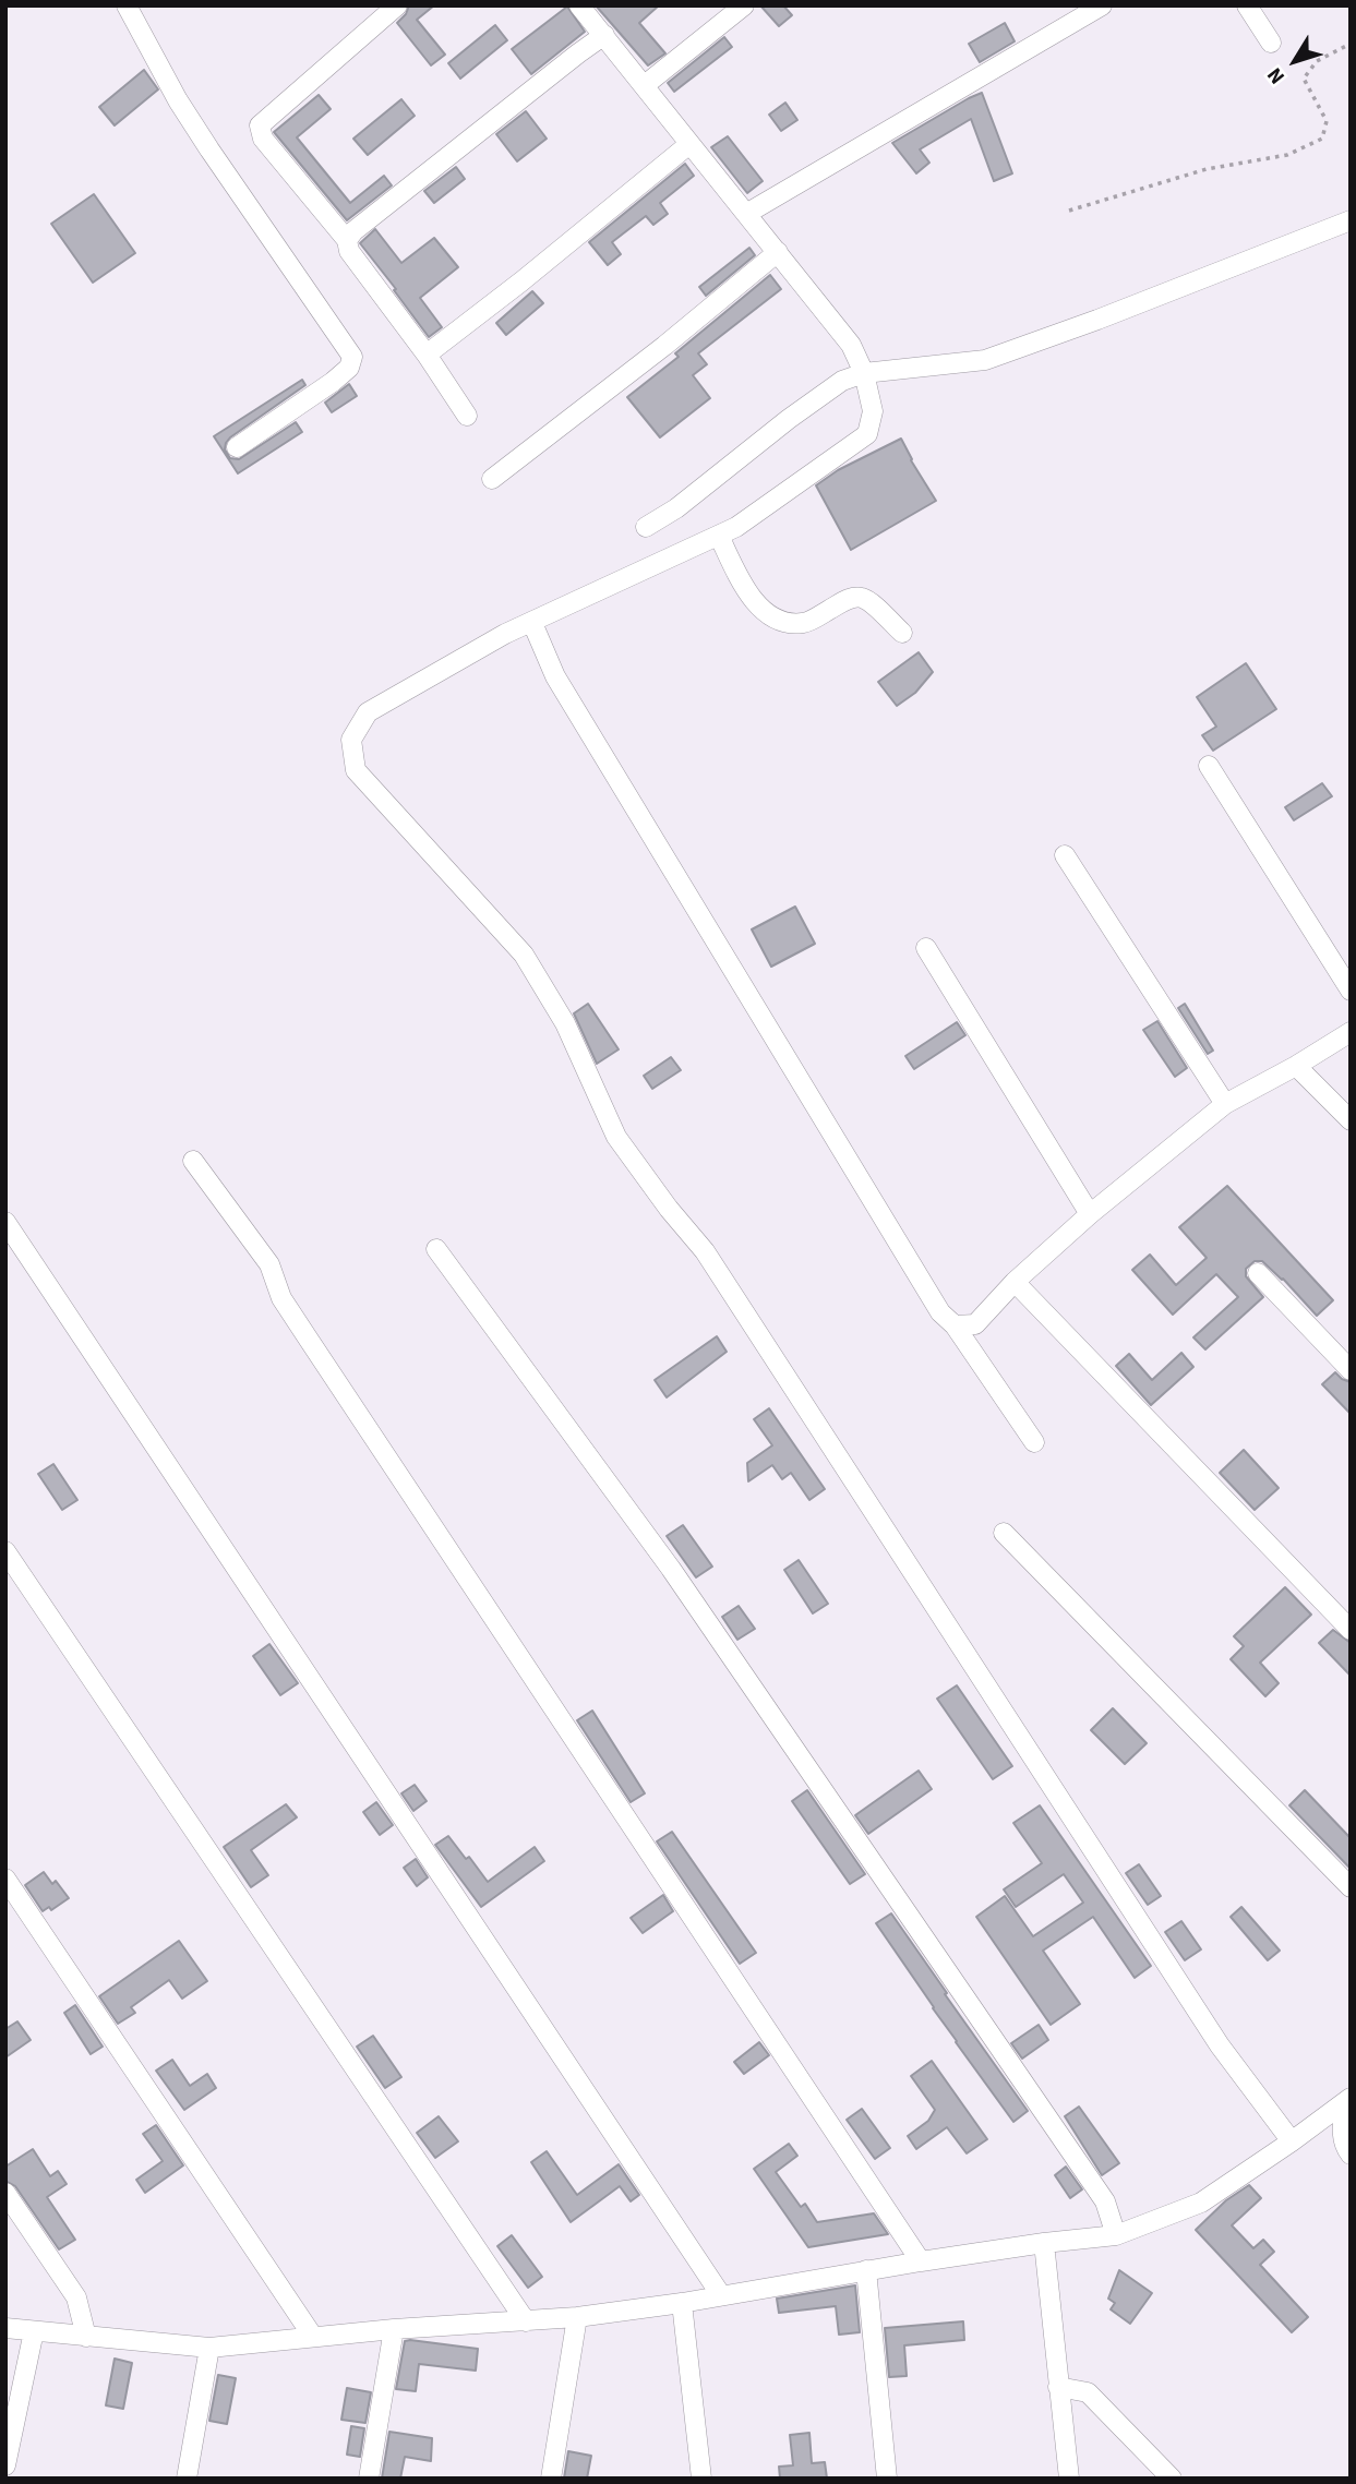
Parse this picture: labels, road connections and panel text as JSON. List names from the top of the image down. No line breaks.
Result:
{"north":"bottom left"}
